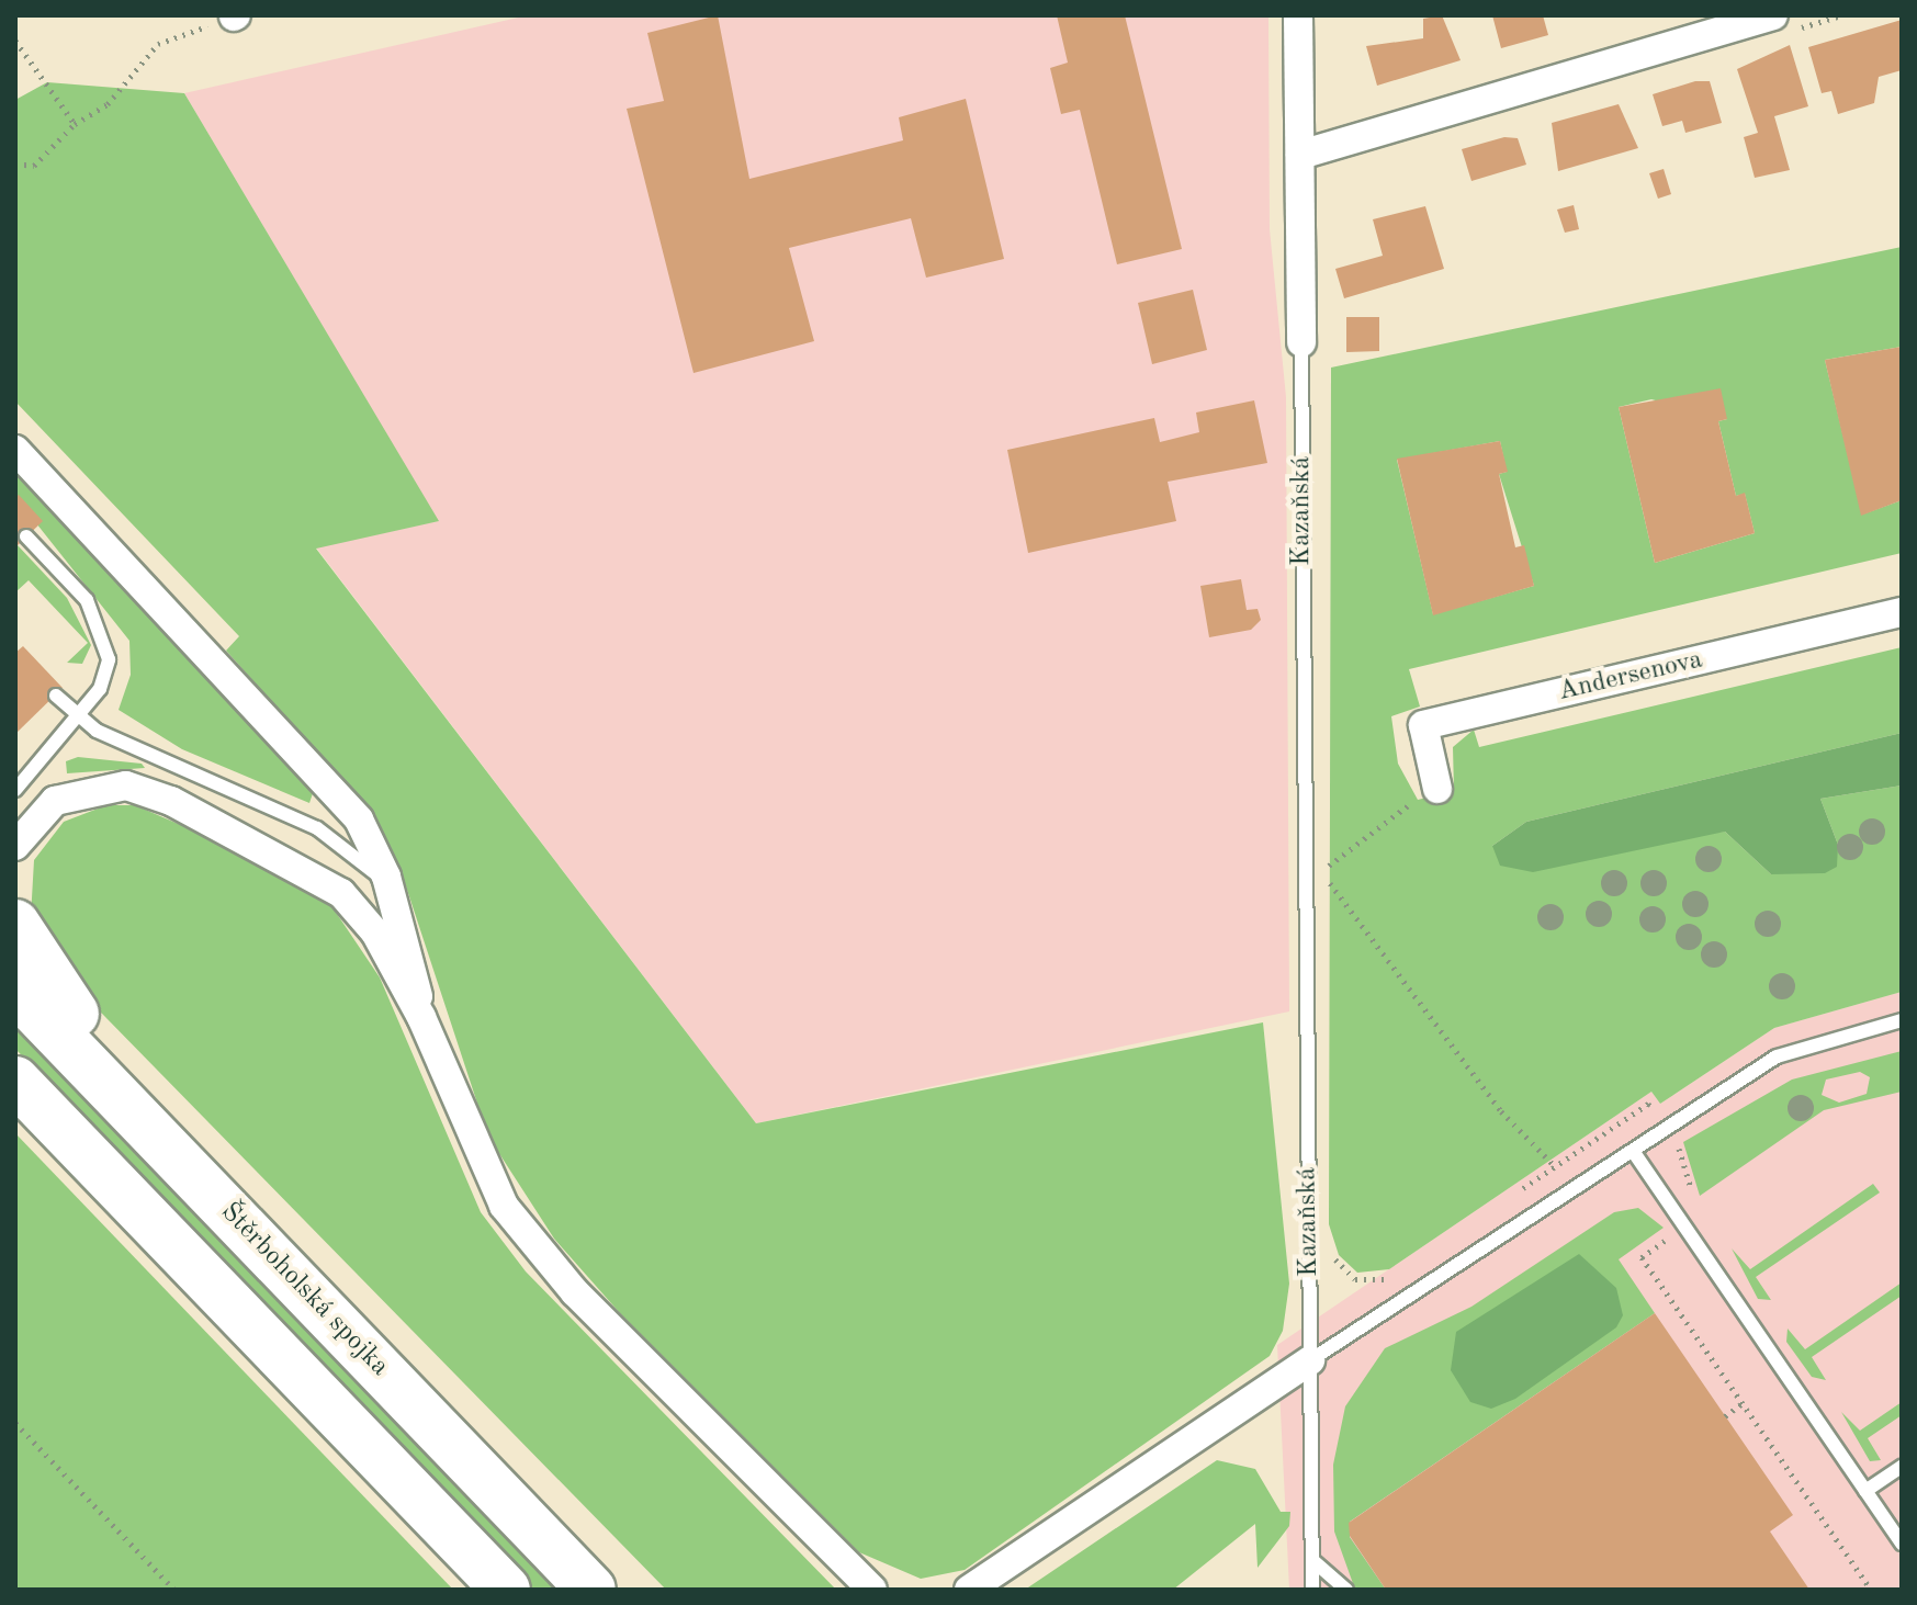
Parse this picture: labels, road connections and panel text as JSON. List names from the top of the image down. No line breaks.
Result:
{"streets":{"highway":["Štěrboholská spojka"],"street":["Kazaňská","Andersenova"]}}
